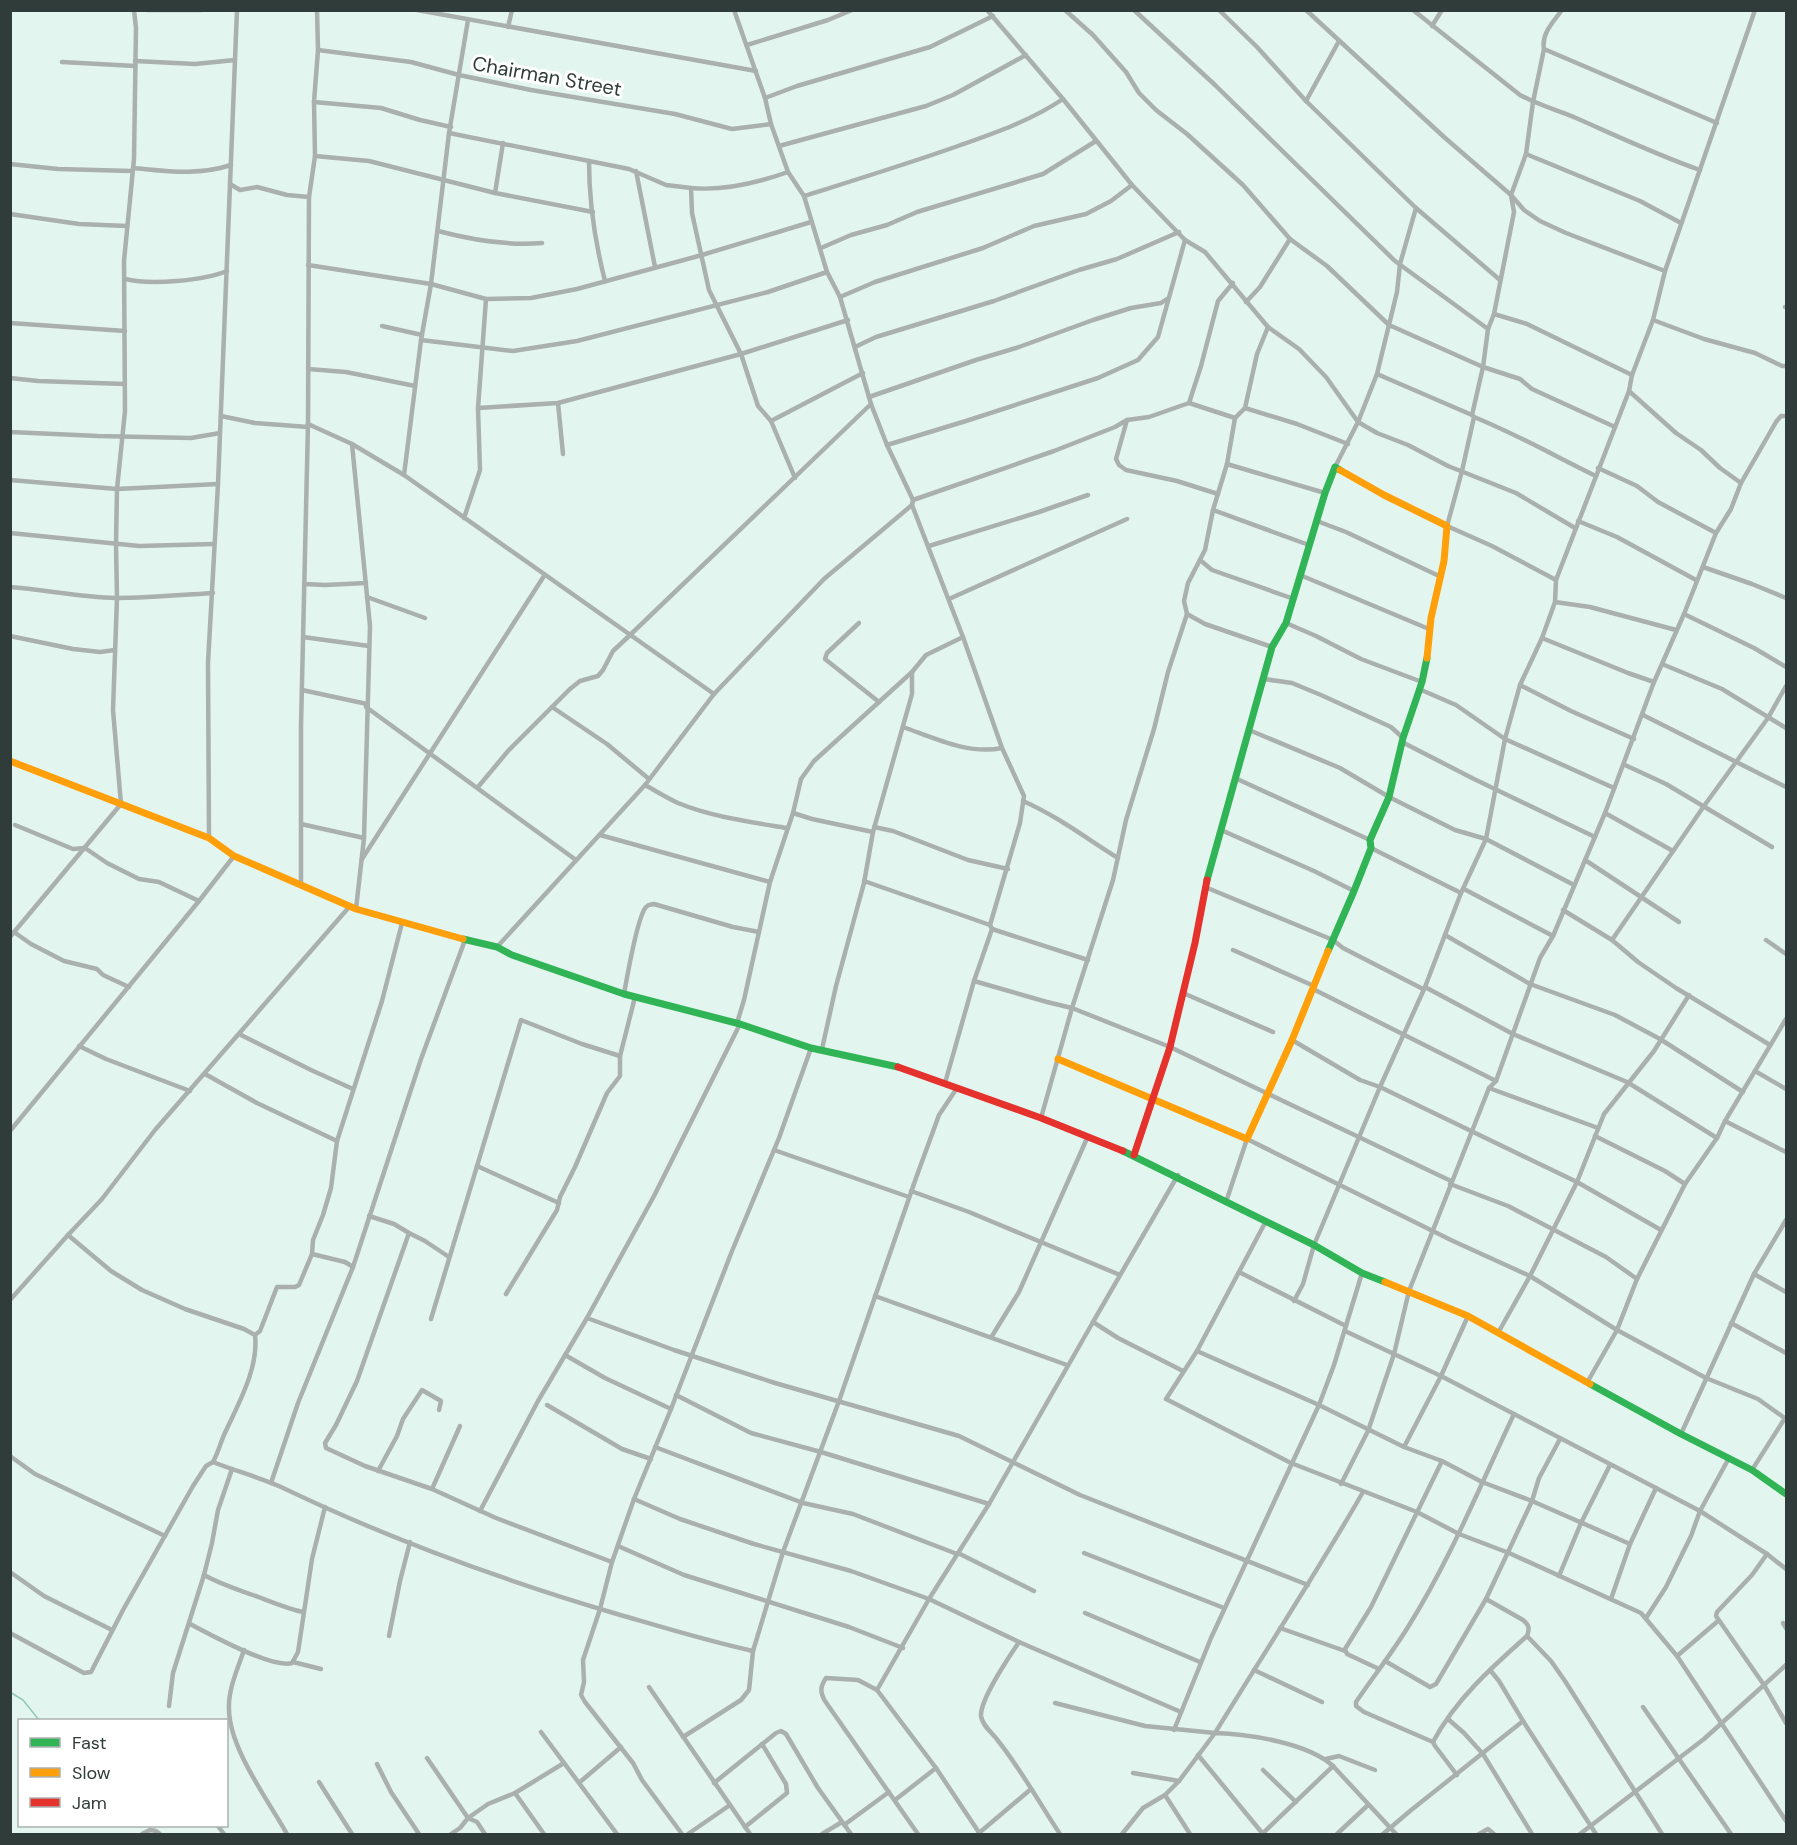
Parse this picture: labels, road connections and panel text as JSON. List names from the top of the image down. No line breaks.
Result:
{"streets":{"street":["Chairman Street"]},"legend":["Fast","Slow","Jam"]}
